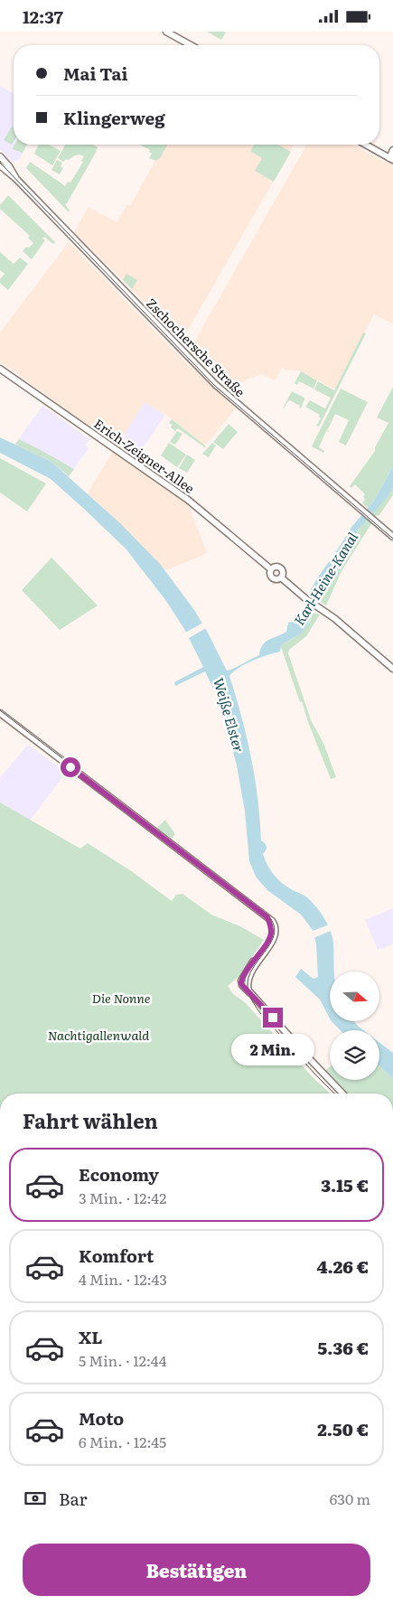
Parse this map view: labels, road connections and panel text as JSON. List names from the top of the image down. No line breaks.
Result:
{"streets":{"main road":["Zschochersche Straße","Erich-Zeigner-Allee"]},"water":["Karl-Heine-Kanal","Weiße Elster"],"parks":["Die Nonne","Nachtigallenwald"],"north":"right","page":{"status":"12:37","banner":["Mai Tai","Klingerweg"],"bubble":"2 Min.","heading":"Fahrt wählen","list":[{"name":"Economy","note":"3 Min. · 12:42","value":"3.15 €"},{"name":"Komfort","note":"4 Min. · 12:43","value":"4.26 €"},{"name":"XL","note":"5 Min. · 12:44","value":"5.36 €"},{"name":"Moto","note":"6 Min. · 12:45","value":"2.50 €"}],"pay":["Bar","630 m"],"buttons":"Bestätigen"}}
